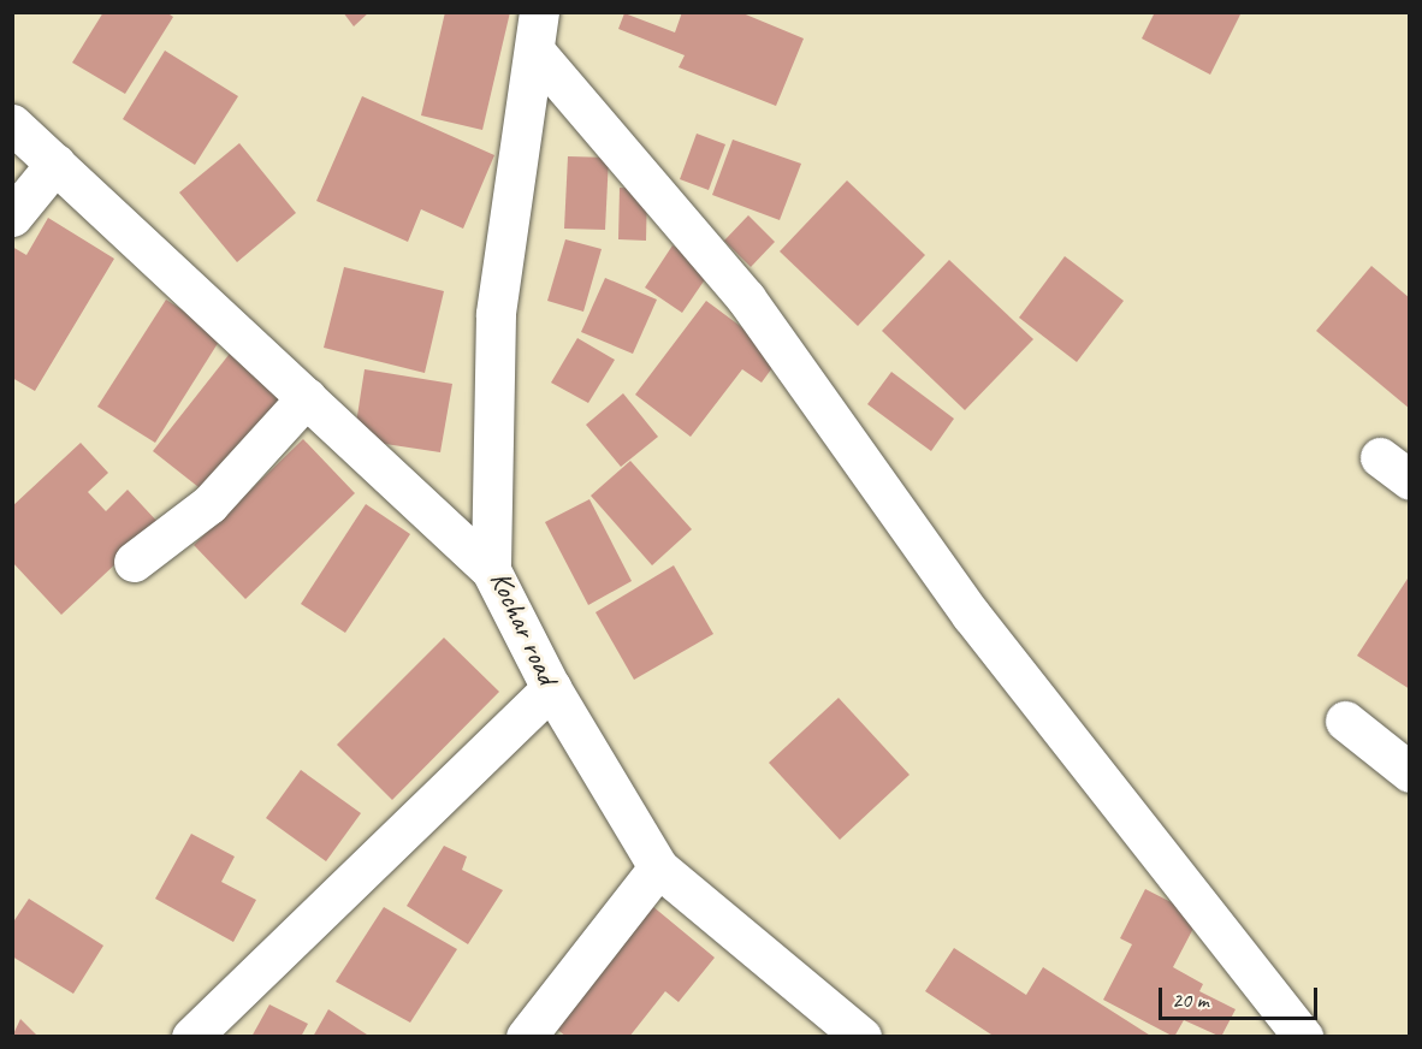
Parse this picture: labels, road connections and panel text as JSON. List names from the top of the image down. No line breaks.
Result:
{"streets":{"street":["Kochar road"]},"scale_bar":"20 m"}
